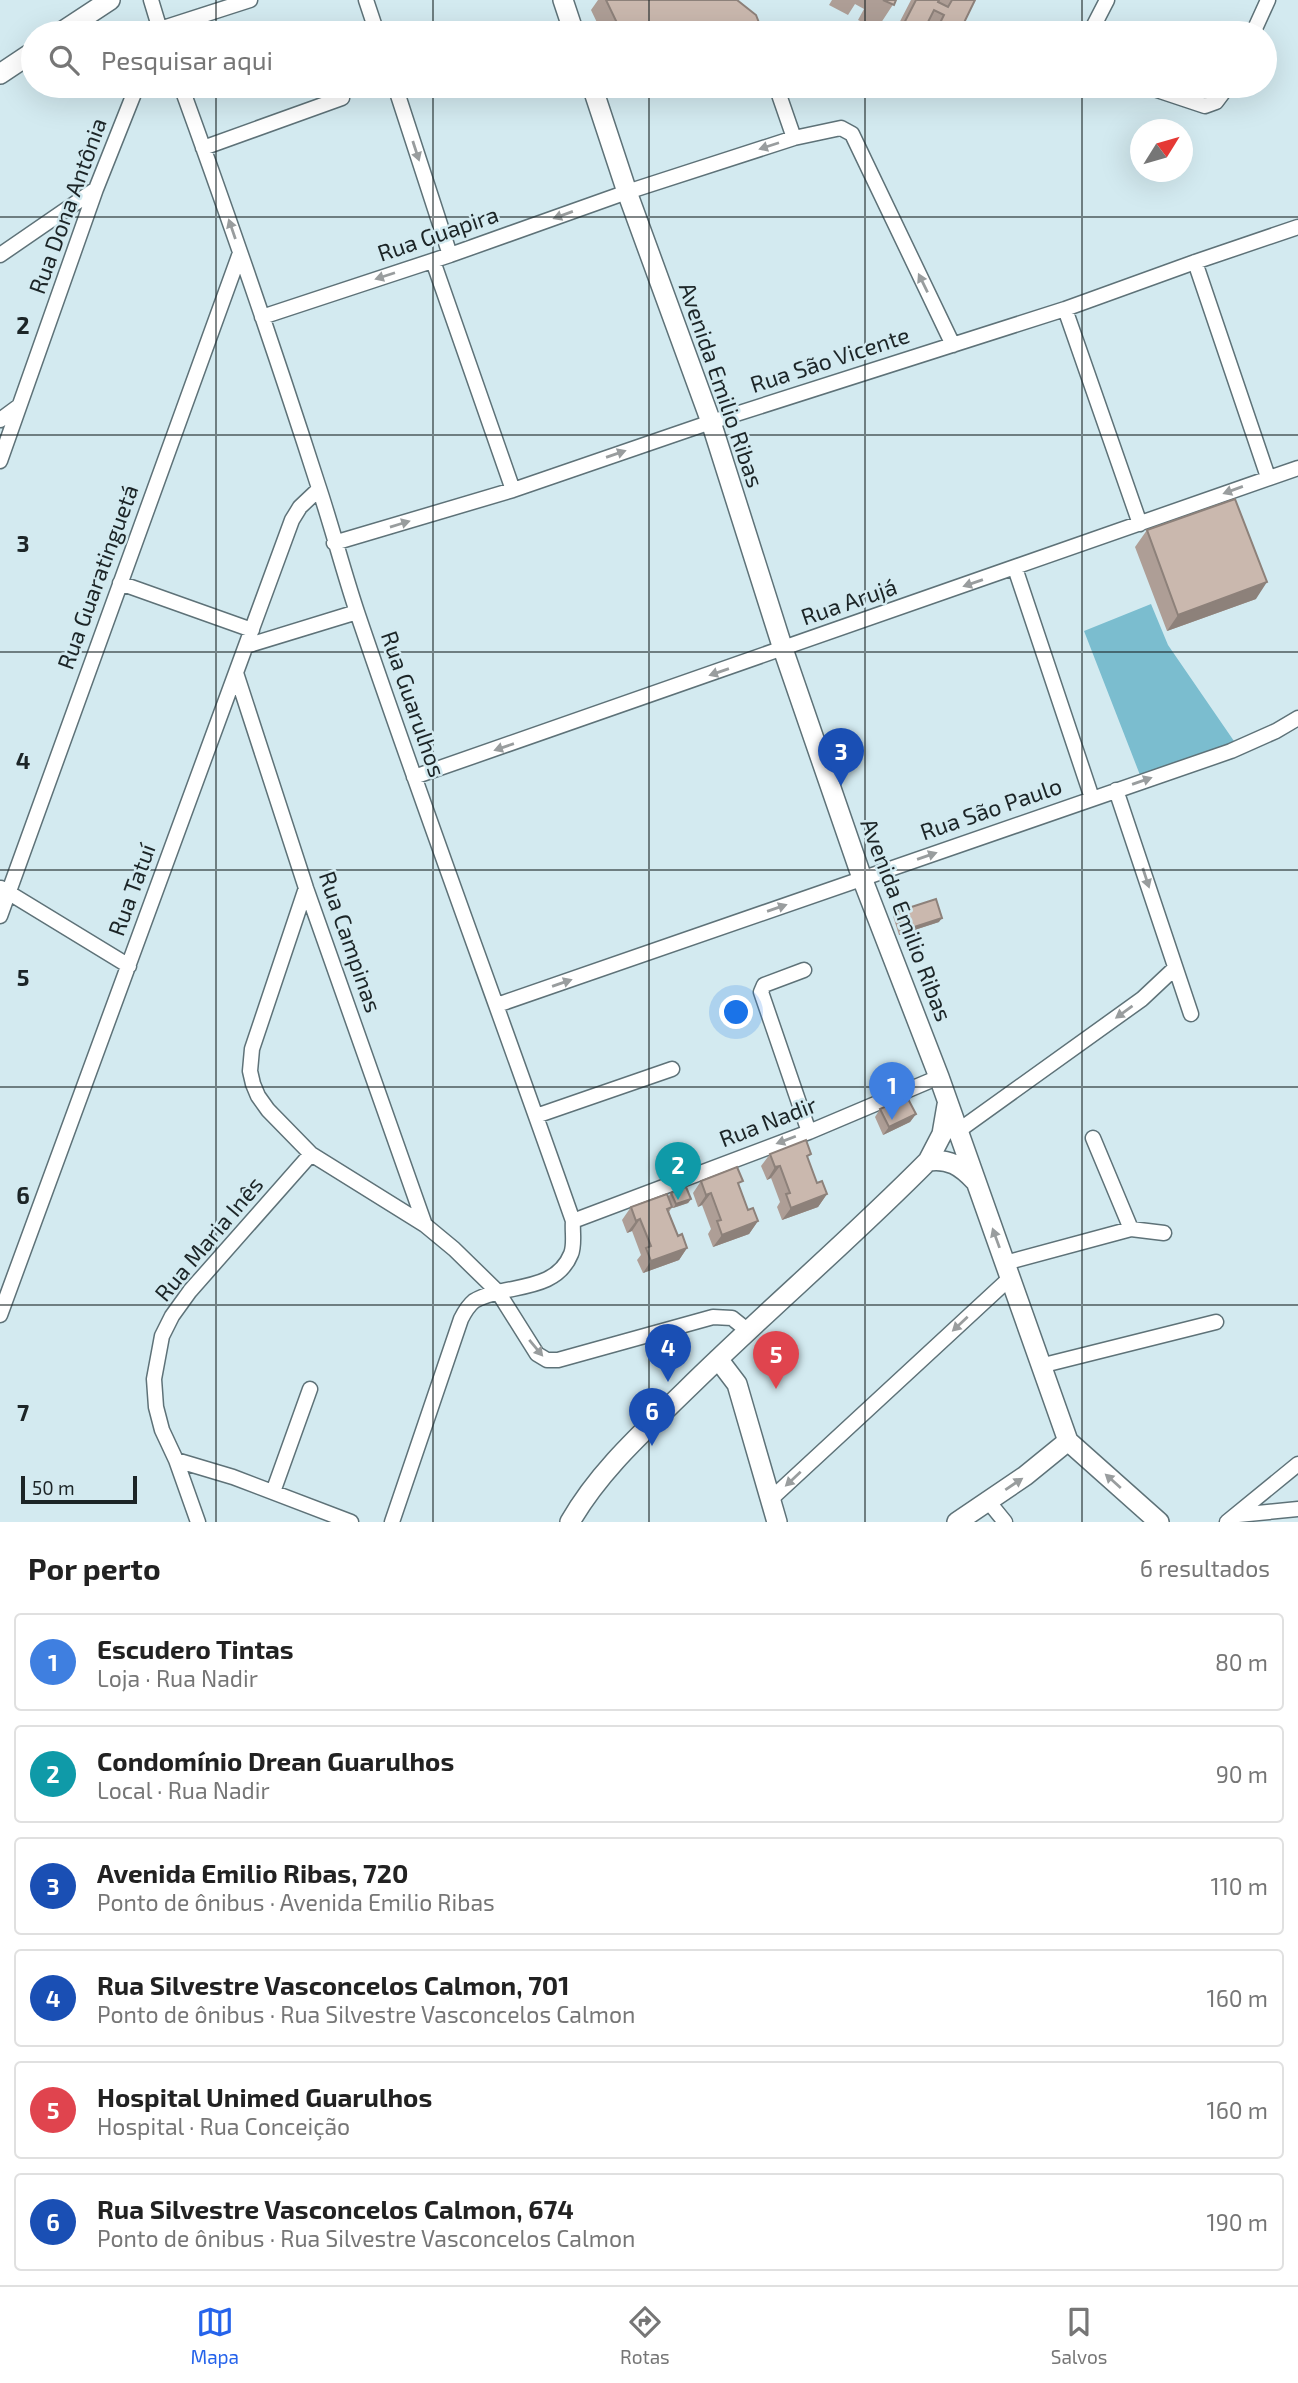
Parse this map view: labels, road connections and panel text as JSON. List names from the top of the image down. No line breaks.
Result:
{"streets":{"main road":["Avenida Emilio Ribas"],"street":["Rua Dona Antônia","Rua Guapira","Rua São Vicente","Rua Guaratinguetá","Rua Arujá","Rua Guarulhos","Rua São Paulo","Rua Tatuí","Rua Campinas","Rua Nadir","Rua Maria Inês"]},"crossings":[["Rua Guapira","Rua São Vicente"],["Rua Guapira","Avenida Emilio Ribas"],["Rua Guapira","Rua Guarulhos"],["Rua São Vicente","Avenida Emilio Ribas"],["Rua São Vicente","Rua Guarulhos"],["Avenida Emilio Ribas","Rua Arujá"],["Avenida Emilio Ribas","Rua São Paulo"],["Avenida Emilio Ribas","Rua Nadir"],["Rua Guaratinguetá","Rua Guarulhos"],["Rua Arujá","Rua Guarulhos"],["Rua Guarulhos","Rua São Paulo"],["Rua Guarulhos","Rua Tatuí"],["Rua Guarulhos","Rua Nadir"],["Rua Tatuí","Rua Campinas"]],"one_way":["Rua Guapira","Rua São Vicente","Rua Arujá","Rua São Paulo"],"scale_bar":"50 m","north":"top right","page":{"search":"Pesquisar aqui","pins":["3","1","2","4","5","6"],"scale":"50 m","heading":["Por perto","6 resultados"],"list":[{"mark":"1","name":"Escudero Tintas","note":"Loja · Rua Nadir","value":"80 m"},{"mark":"2","name":"Condomínio Drean Guarulhos","note":"Local · Rua Nadir","value":"90 m"},{"mark":"3","name":"Avenida Emilio Ribas, 720","note":"Ponto de ônibus · Avenida Emilio Ribas","value":"110 m"},{"mark":"4","name":"Rua Silvestre Vasconcelos Calmon, 701","note":"Ponto de ônibus · Rua Silvestre Vasconcelos Calmon","value":"160 m"},{"mark":"5","name":"Hospital Unimed Guarulhos","note":"Hospital · Rua Conceição","value":"160 m"},{"mark":"6","name":"Rua Silvestre Vasconcelos Calmon, 674","note":"Ponto de ônibus · Rua Silvestre Vasconcelos Calmon","value":"190 m"}],"nav":["Mapa","Rotas","Salvos"]},"grid":{"rows":["2","3","4","5","6","7"]}}
